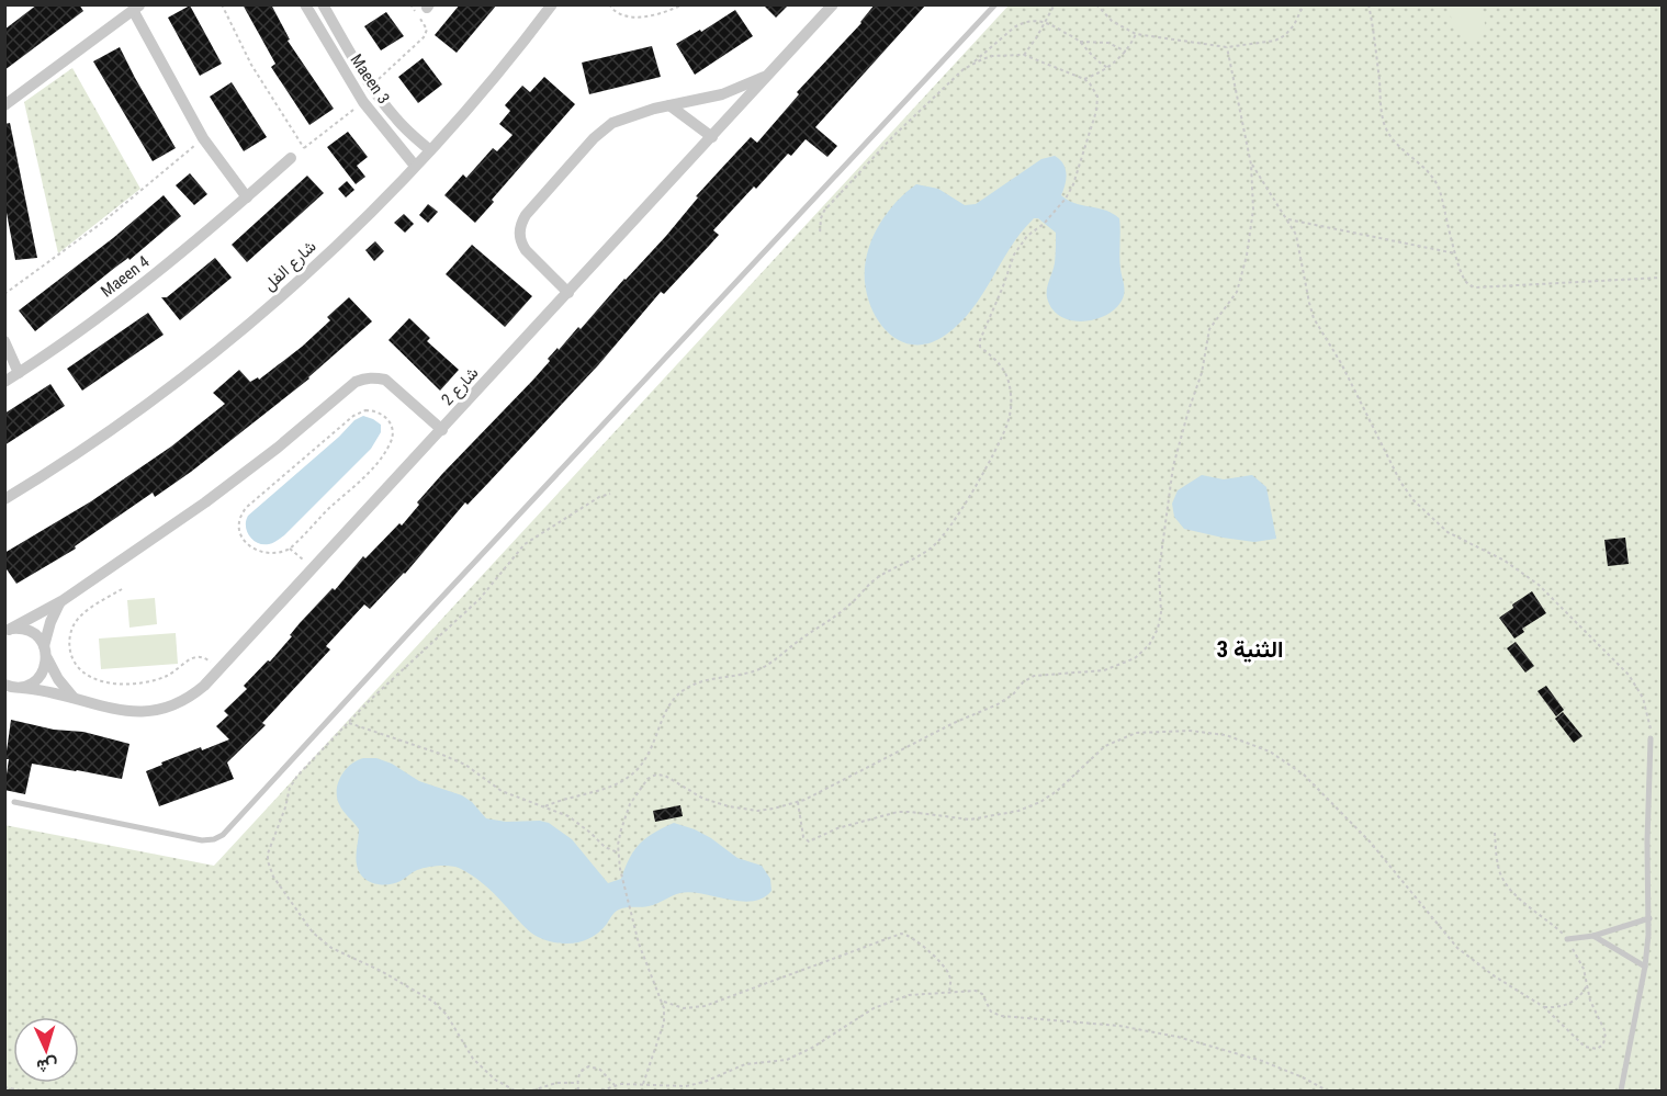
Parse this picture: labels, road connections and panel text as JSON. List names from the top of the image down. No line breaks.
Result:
{"streets":{"street":["Maeen 3","شارع الفل","Maeen 4","شارع 2"]},"crossings":[["Maeen 3","شارع الفل"]],"districts":["الثنية 3"],"north":"bottom"}
